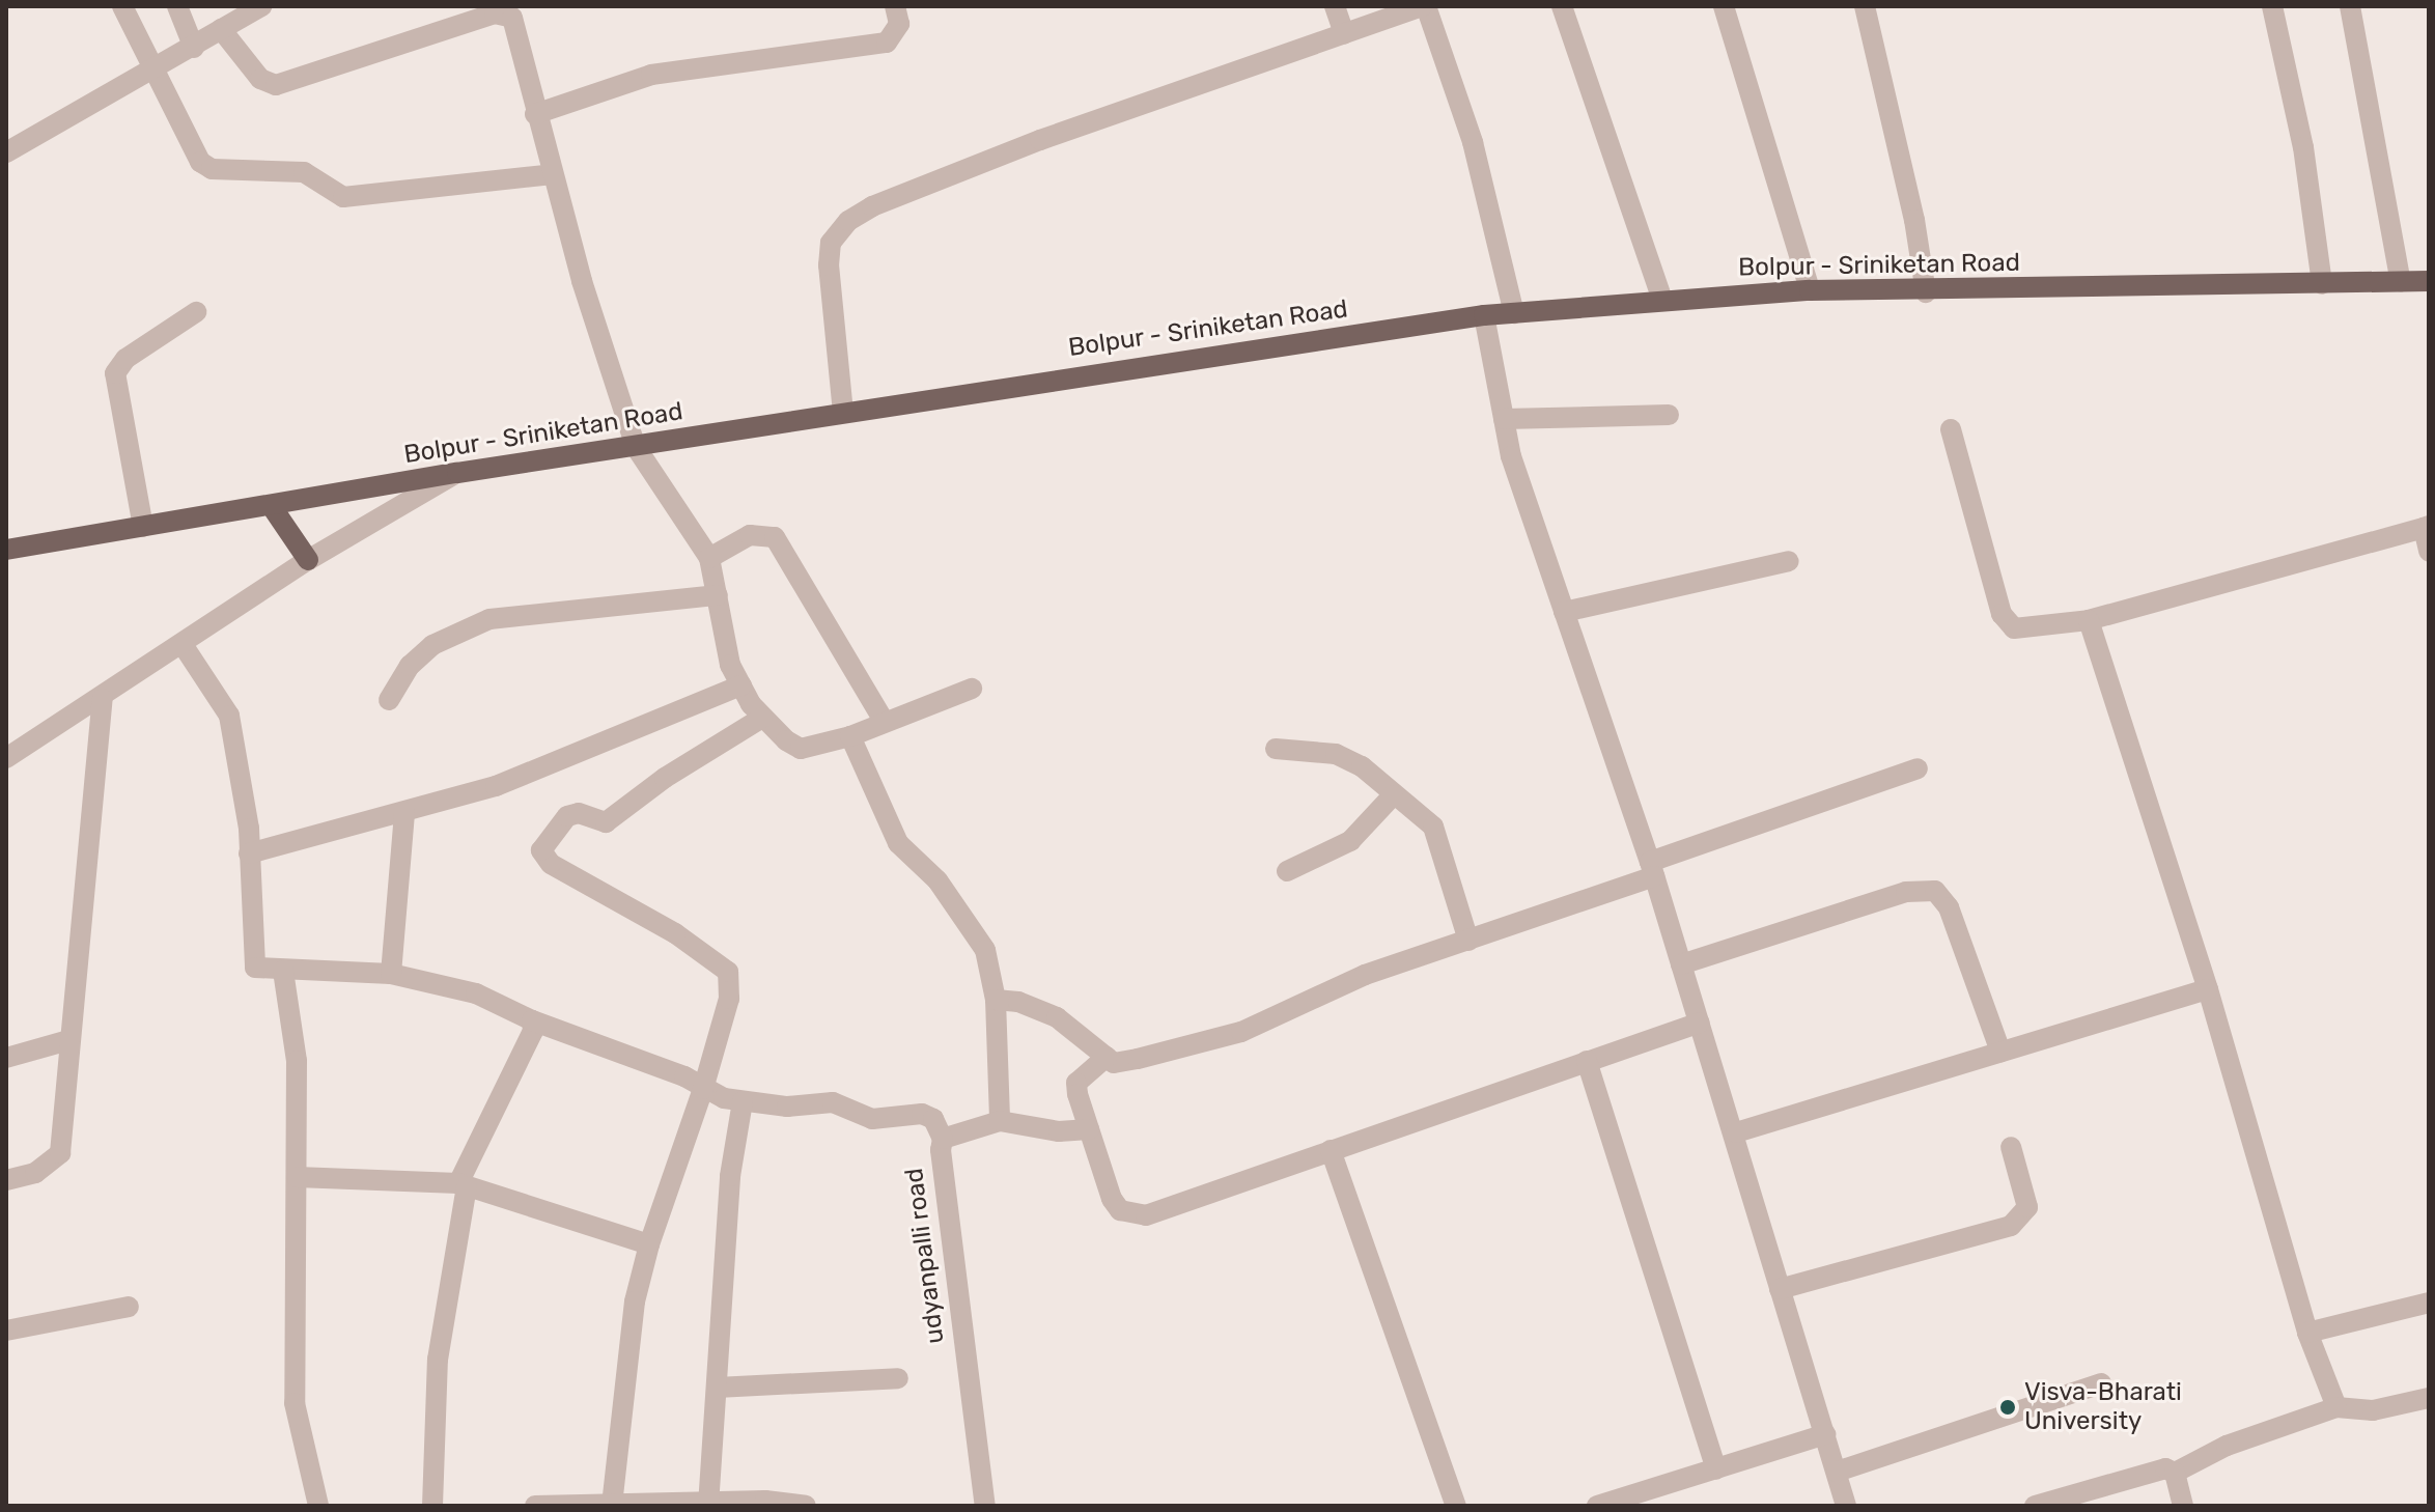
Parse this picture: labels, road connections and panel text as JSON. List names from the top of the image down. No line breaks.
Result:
{"streets":{"main road":["Bolpur - Sriniketan Road"],"street":["udyanpalli road"]},"places":["Visva-Bharati University"]}
